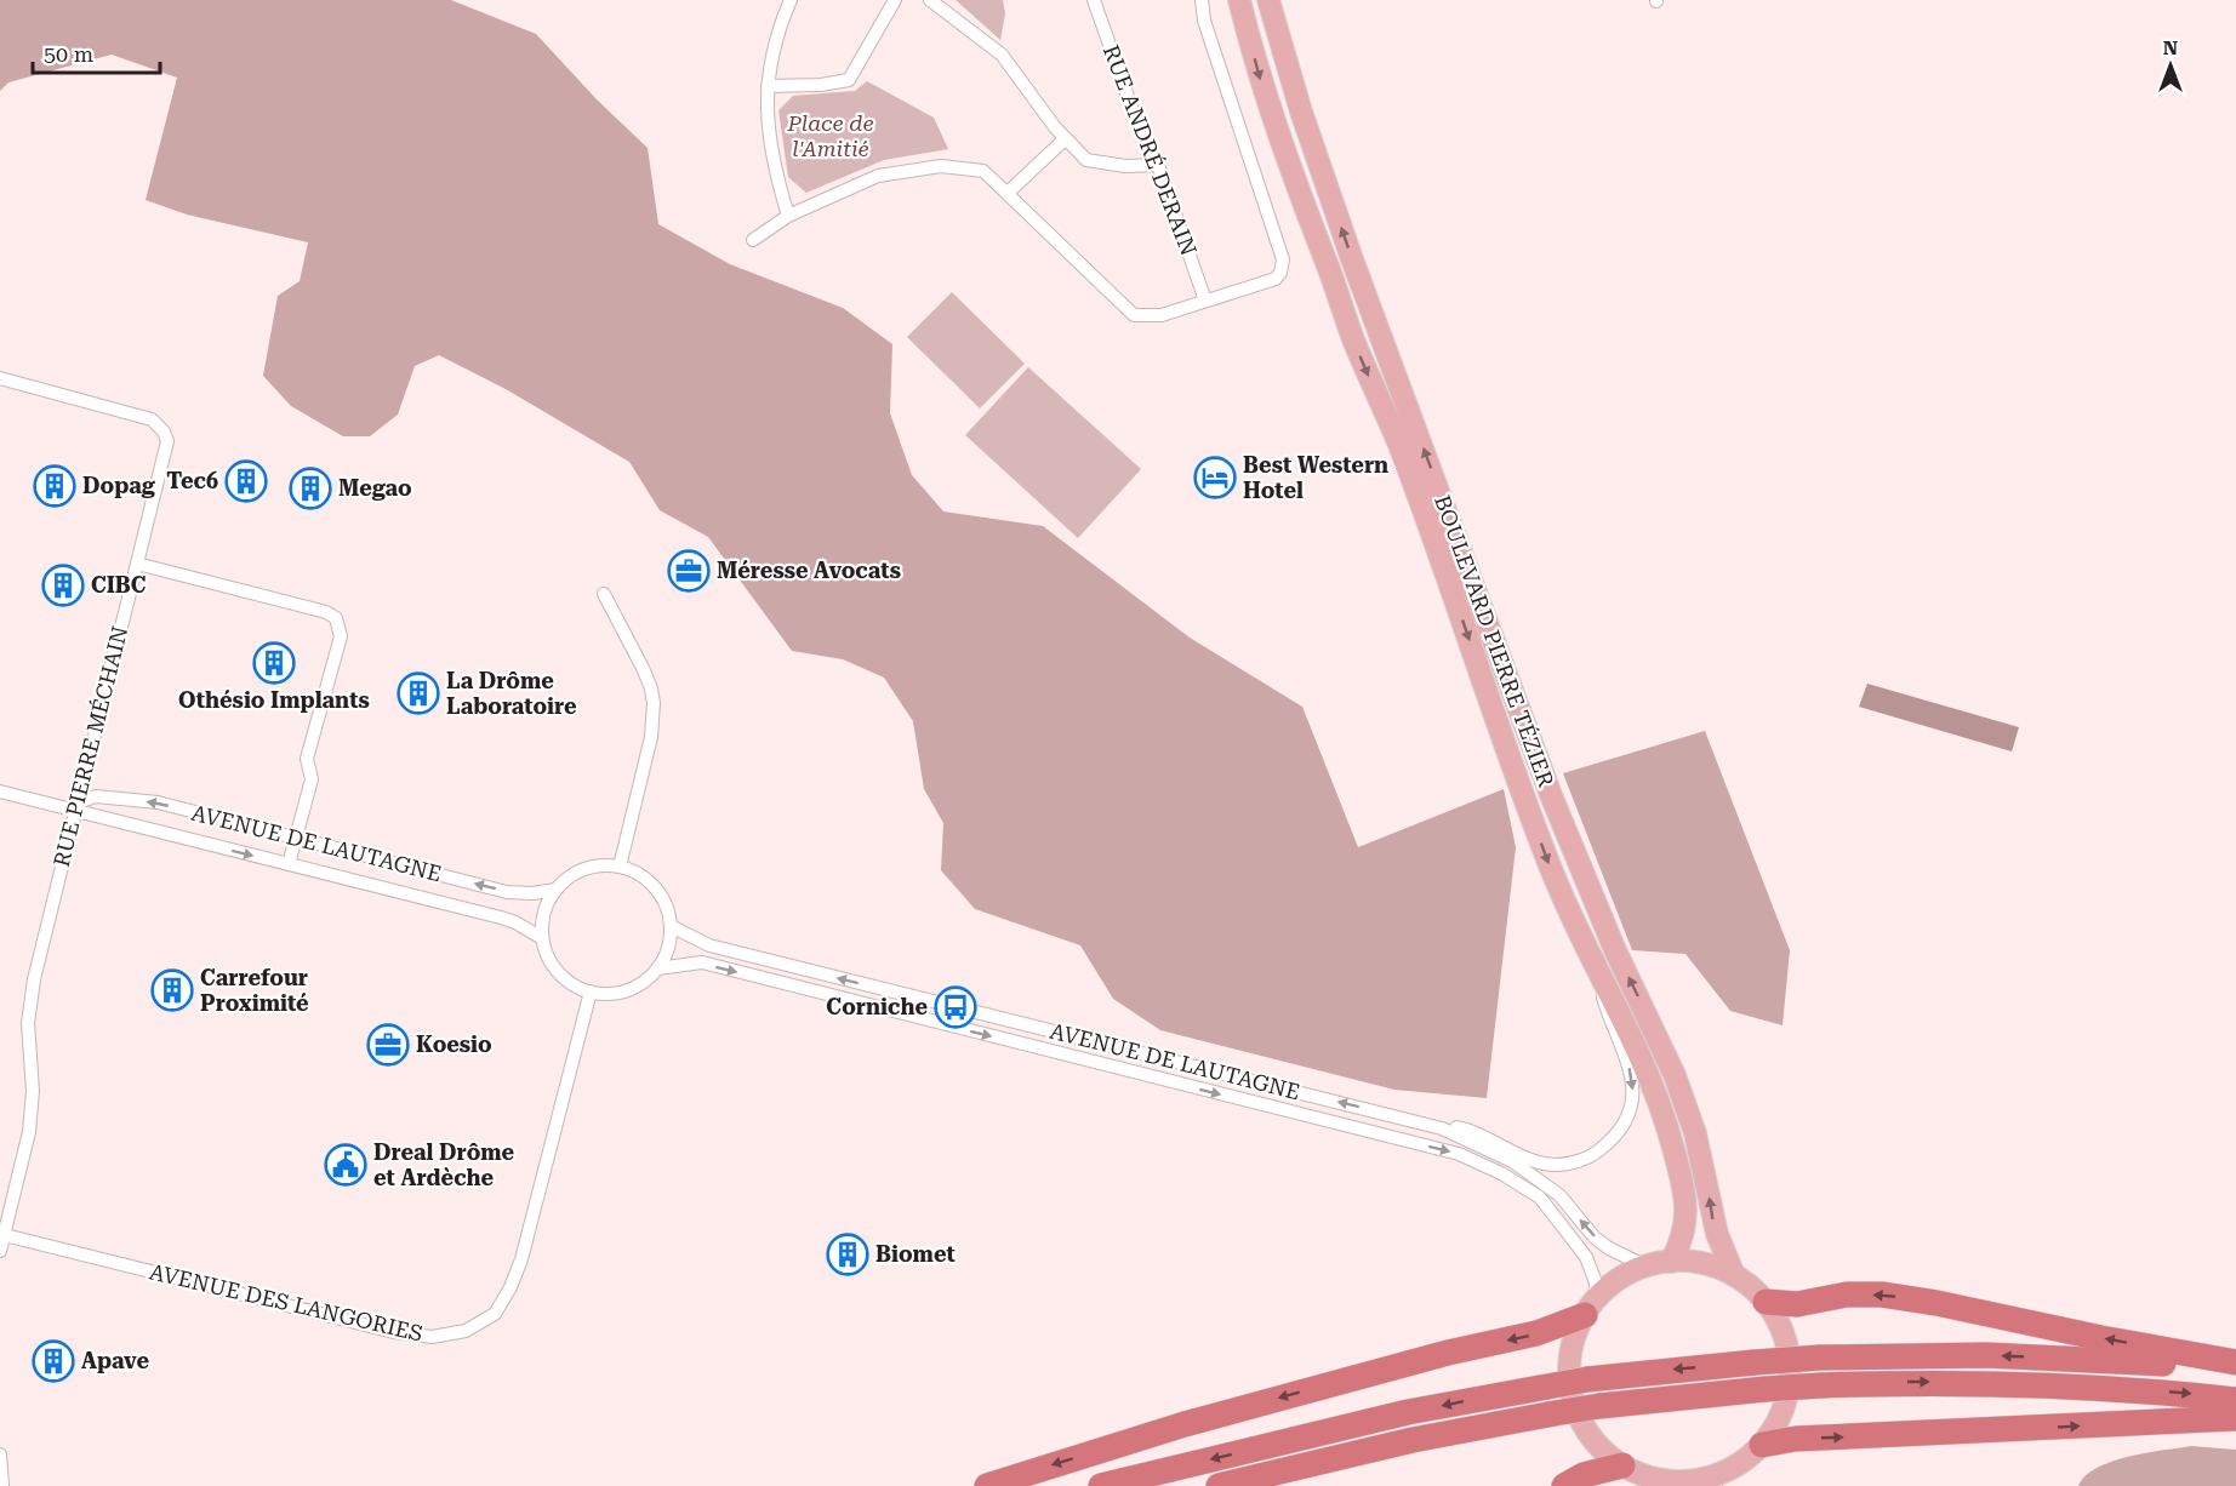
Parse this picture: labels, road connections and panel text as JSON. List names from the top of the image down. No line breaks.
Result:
{"streets":{"main road":["BOULEVARD PIERRE TÉZIER"],"street":["RUE ANDRÉ DERAIN","RUE PIERRE MÉCHAIN","AVENUE DE LAUTAGNE","AVENUE DES LANGORIES"]},"crossings":[["BOULEVARD PIERRE TÉZIER","AVENUE DE LAUTAGNE"],["RUE PIERRE MÉCHAIN","AVENUE DE LAUTAGNE"],["RUE PIERRE MÉCHAIN","AVENUE DES LANGORIES"],["AVENUE DE LAUTAGNE","AVENUE DES LANGORIES"]],"parks":["Place de l'Amitié"],"places":{"hotel":["Best Western Hotel"],"building":["Tec6","Dopag","Megao","CIBC","Othésio Implants","La Drôme Laboratoire","Carrefour Proximité","Biomet","Apave"],"office":["Méresse Avocats","Koesio"],"bus stop":["Corniche"],"public building":["Dreal Drôme et Ardèche"]},"scale_bar":"50 m","north":"top"}
